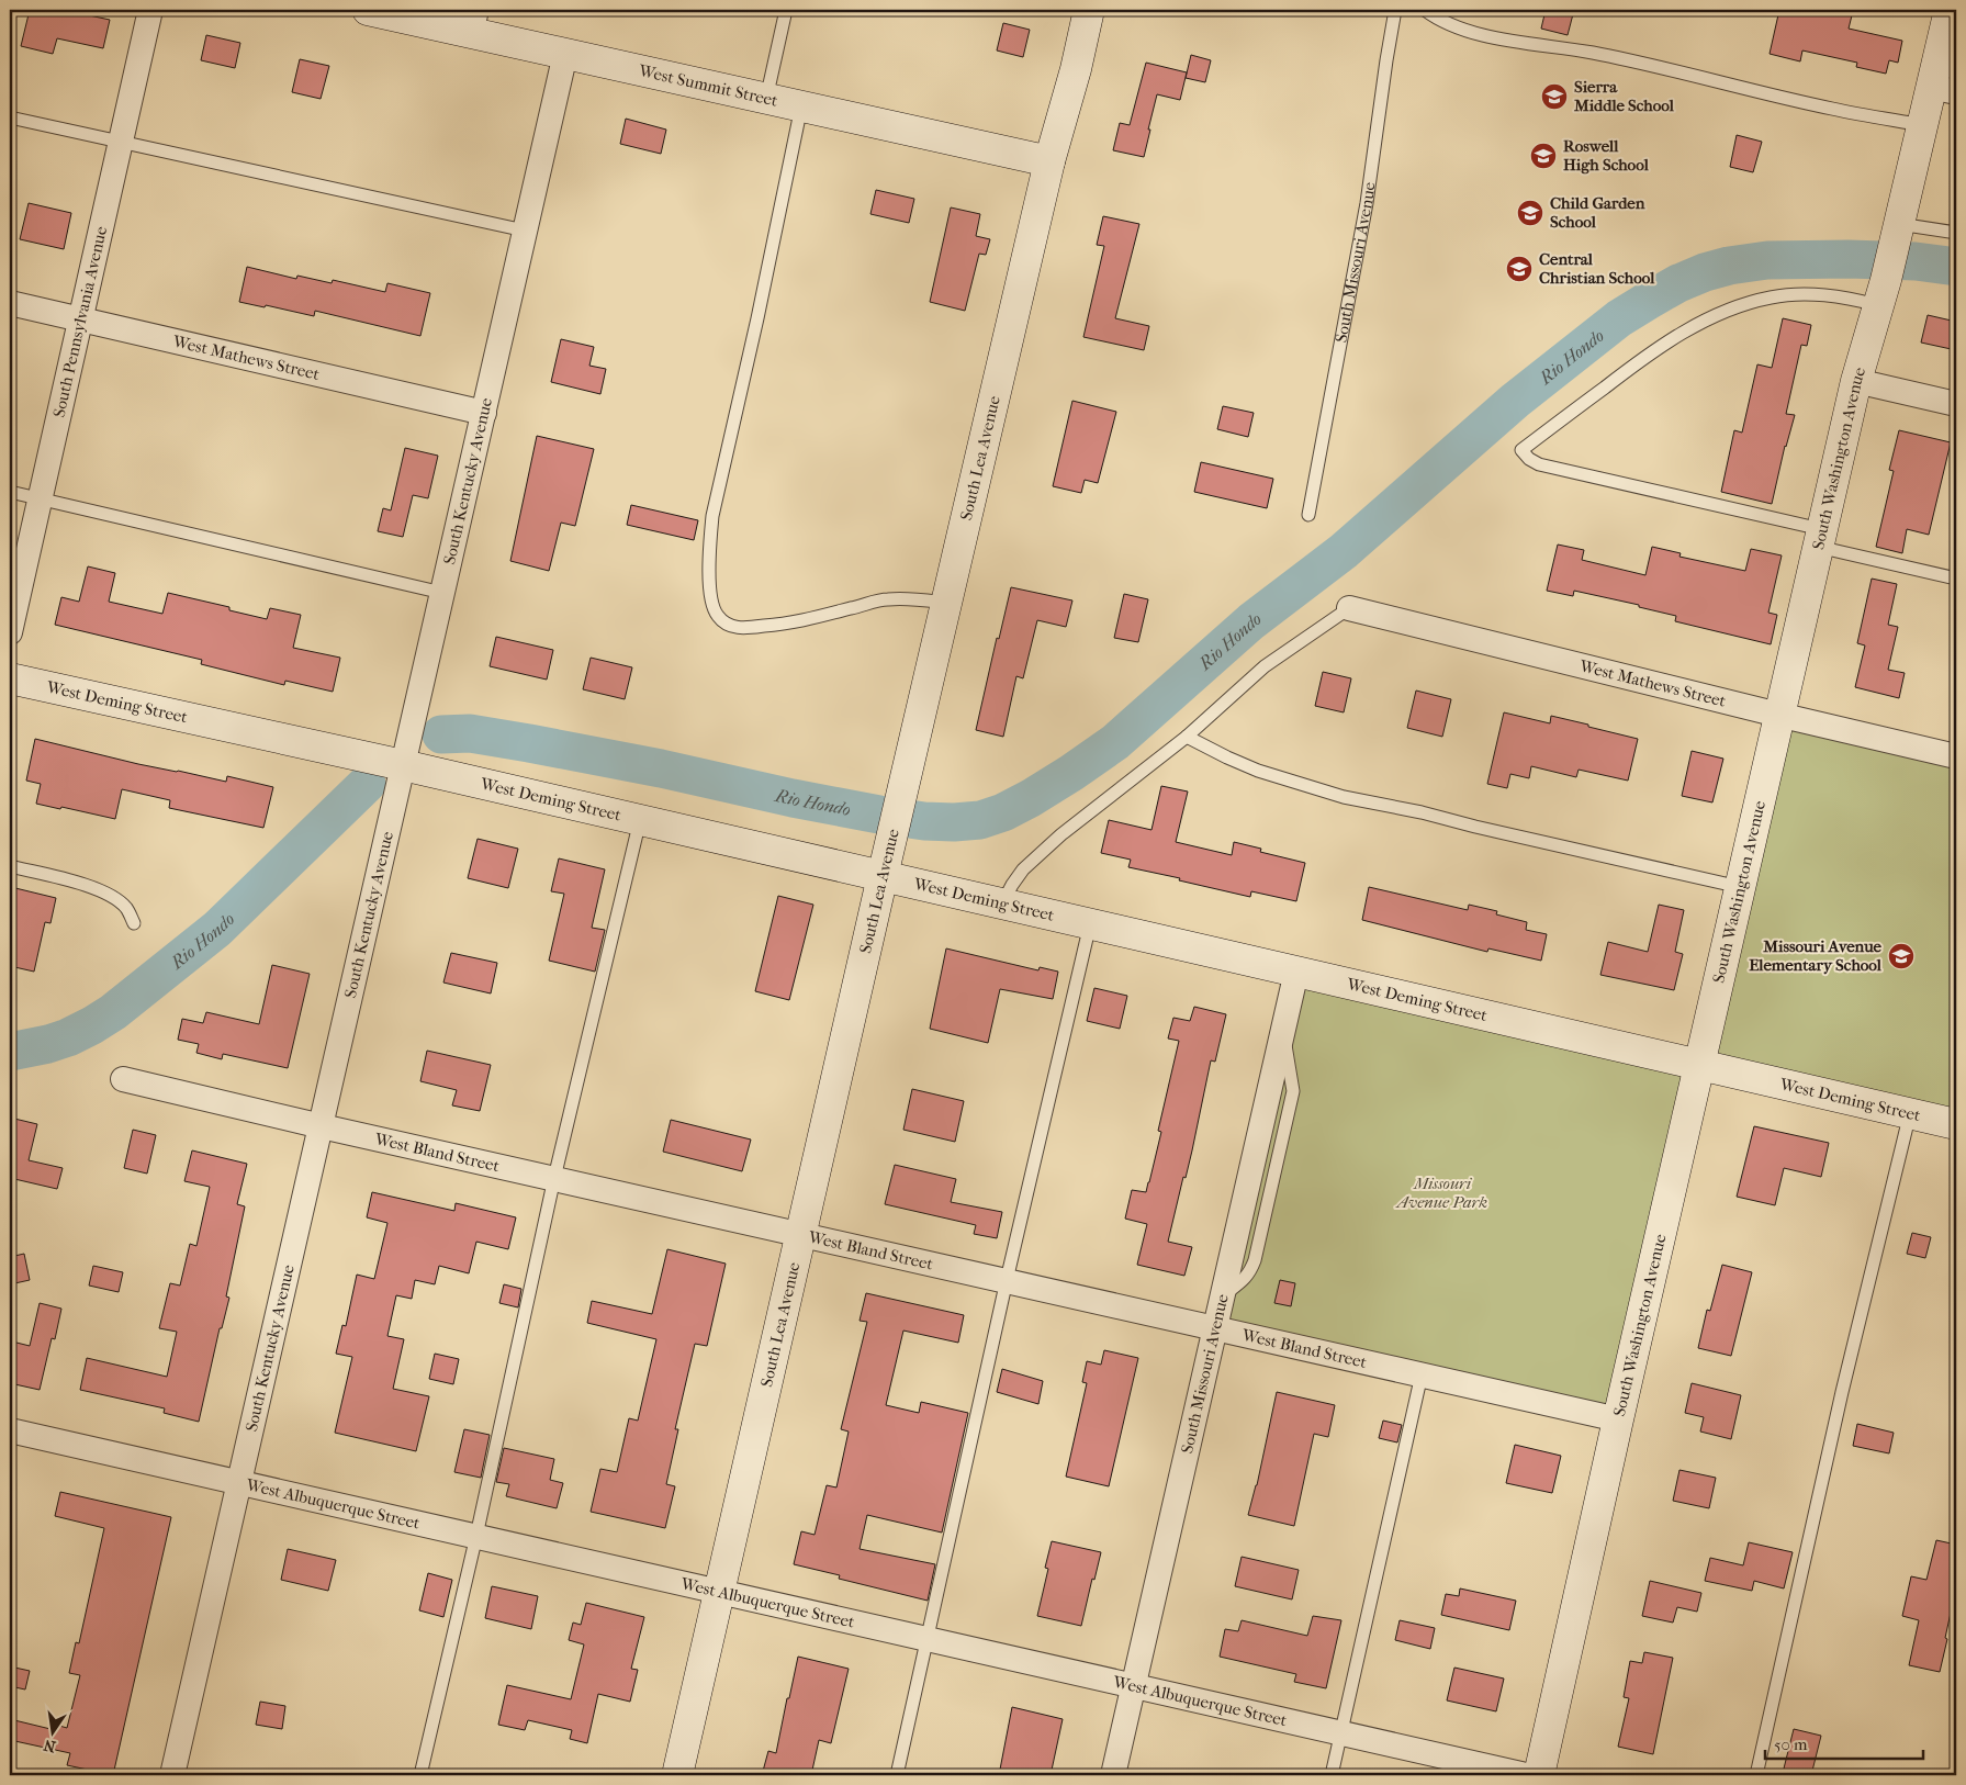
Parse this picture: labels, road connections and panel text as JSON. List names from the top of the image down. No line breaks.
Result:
{"streets":{"street":["West Summit Street","South Missouri Avenue","South Pennsylvania Avenue","West Mathews Street","South Washington Avenue","South Lea Avenue","South Kentucky Avenue","West Deming Street","West Bland Street","West Albuquerque Street"]},"crossings":[["West Summit Street","South Lea Avenue"],["West Summit Street","South Kentucky Avenue"],["South Missouri Avenue","West Deming Street"],["South Missouri Avenue","West Bland Street"],["South Missouri Avenue","West Albuquerque Street"],["South Pennsylvania Avenue","West Mathews Street"],["West Mathews Street","South Washington Avenue"],["West Mathews Street","South Kentucky Avenue"],["South Washington Avenue","West Deming Street"],["South Washington Avenue","West Bland Street"],["South Lea Avenue","West Deming Street"],["South Lea Avenue","West Bland Street"],["South Lea Avenue","West Albuquerque Street"],["South Kentucky Avenue","West Deming Street"],["South Kentucky Avenue","West Bland Street"],["South Kentucky Avenue","West Albuquerque Street"]],"water":["Rio Hondo"],"parks":["Missouri Avenue Park"],"places":{"school or university":["Sierra Middle School","Roswell High School","Child Garden School","Central Christian School","Missouri Avenue Elementary School"]},"scale_bar":"50 m","north":"bottom"}
